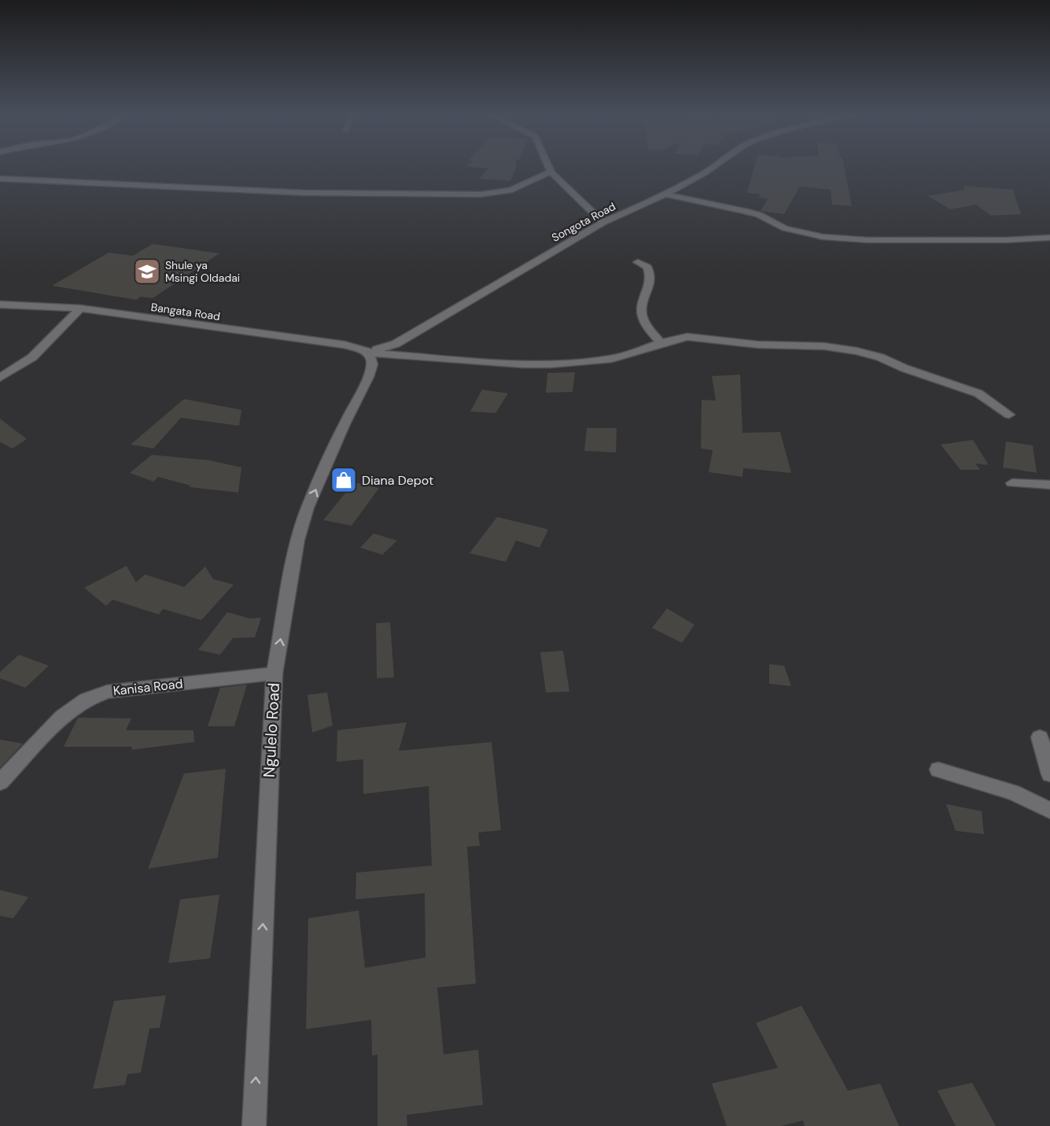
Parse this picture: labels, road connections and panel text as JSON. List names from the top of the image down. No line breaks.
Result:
{"streets":{"street":["Songota Road","Bangata Road","Kanisa Road","Ngulelo Road"]},"crossings":[["Songota Road","Bangata Road"],["Songota Road","Ngulelo Road"],["Bangata Road","Ngulelo Road"],["Kanisa Road","Ngulelo Road"]],"one_way":["Ngulelo Road"],"places":{"school or university":["Shule ya Msingi Oldadai"],"shop":["Diana Depot"]}}
